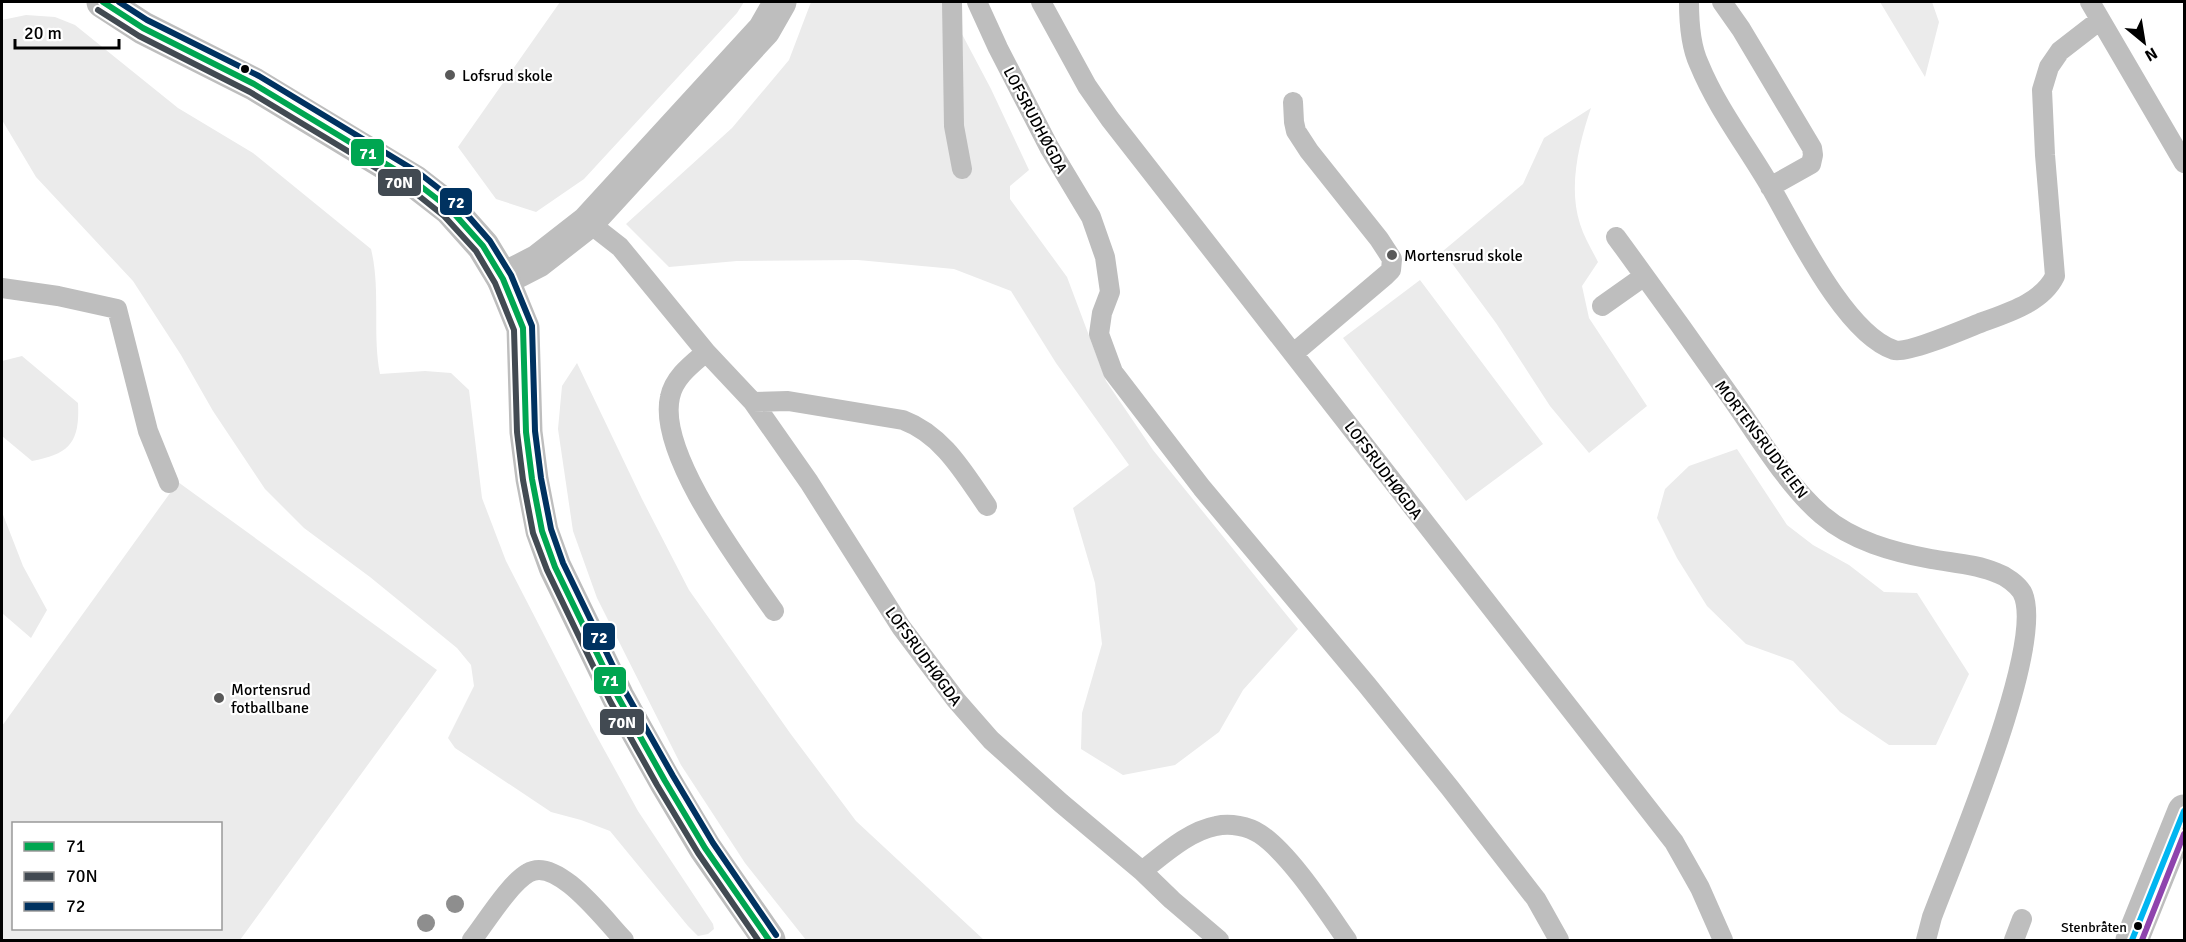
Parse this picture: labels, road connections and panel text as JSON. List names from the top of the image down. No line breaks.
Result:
{"streets":{"lane":["LOFSRUDHØGDA","MORTENSRUDVEIEN"]},"places":["Lofsrud skole","Mortensrud skole","Mortensrud fotballbane","Stenbråten"],"lines":["transit line 71","transit line 72","transit line 70N"],"legend":["71","70N","72"],"scale_bar":"20 m","north":"bottom right"}
